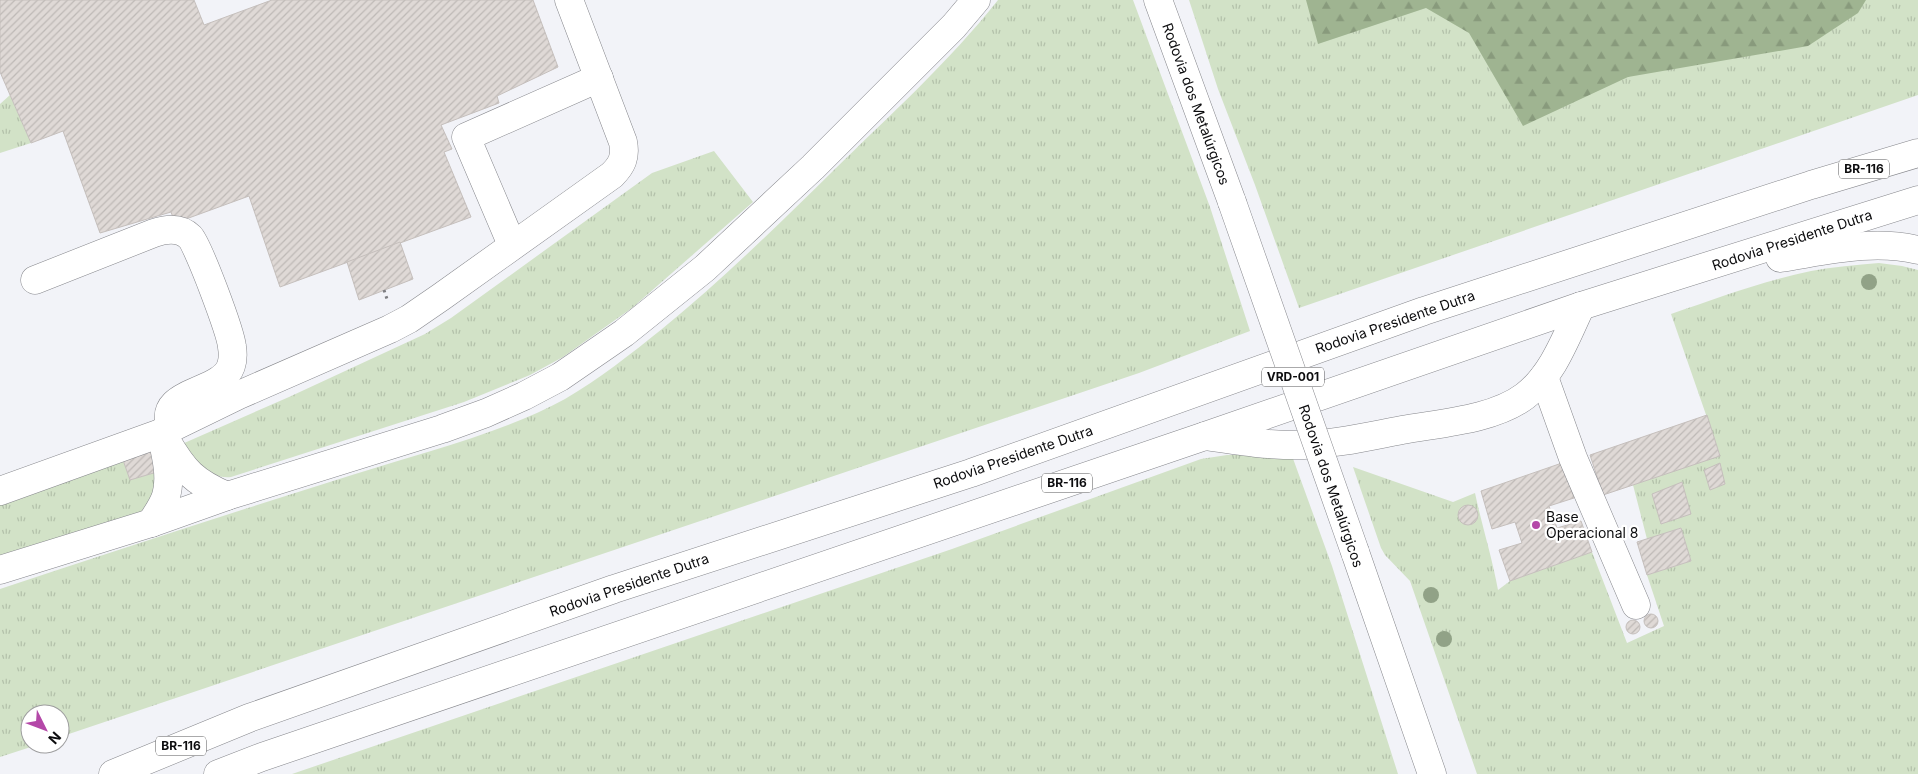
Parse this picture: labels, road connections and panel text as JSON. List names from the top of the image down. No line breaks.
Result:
{"streets":{"main road":["Rodovia dos Metalúrgicos","BR-116","Rodovia Presidente Dutra","VRD-001"]},"places":["Base Operacional 8"],"north":"bottom right"}
